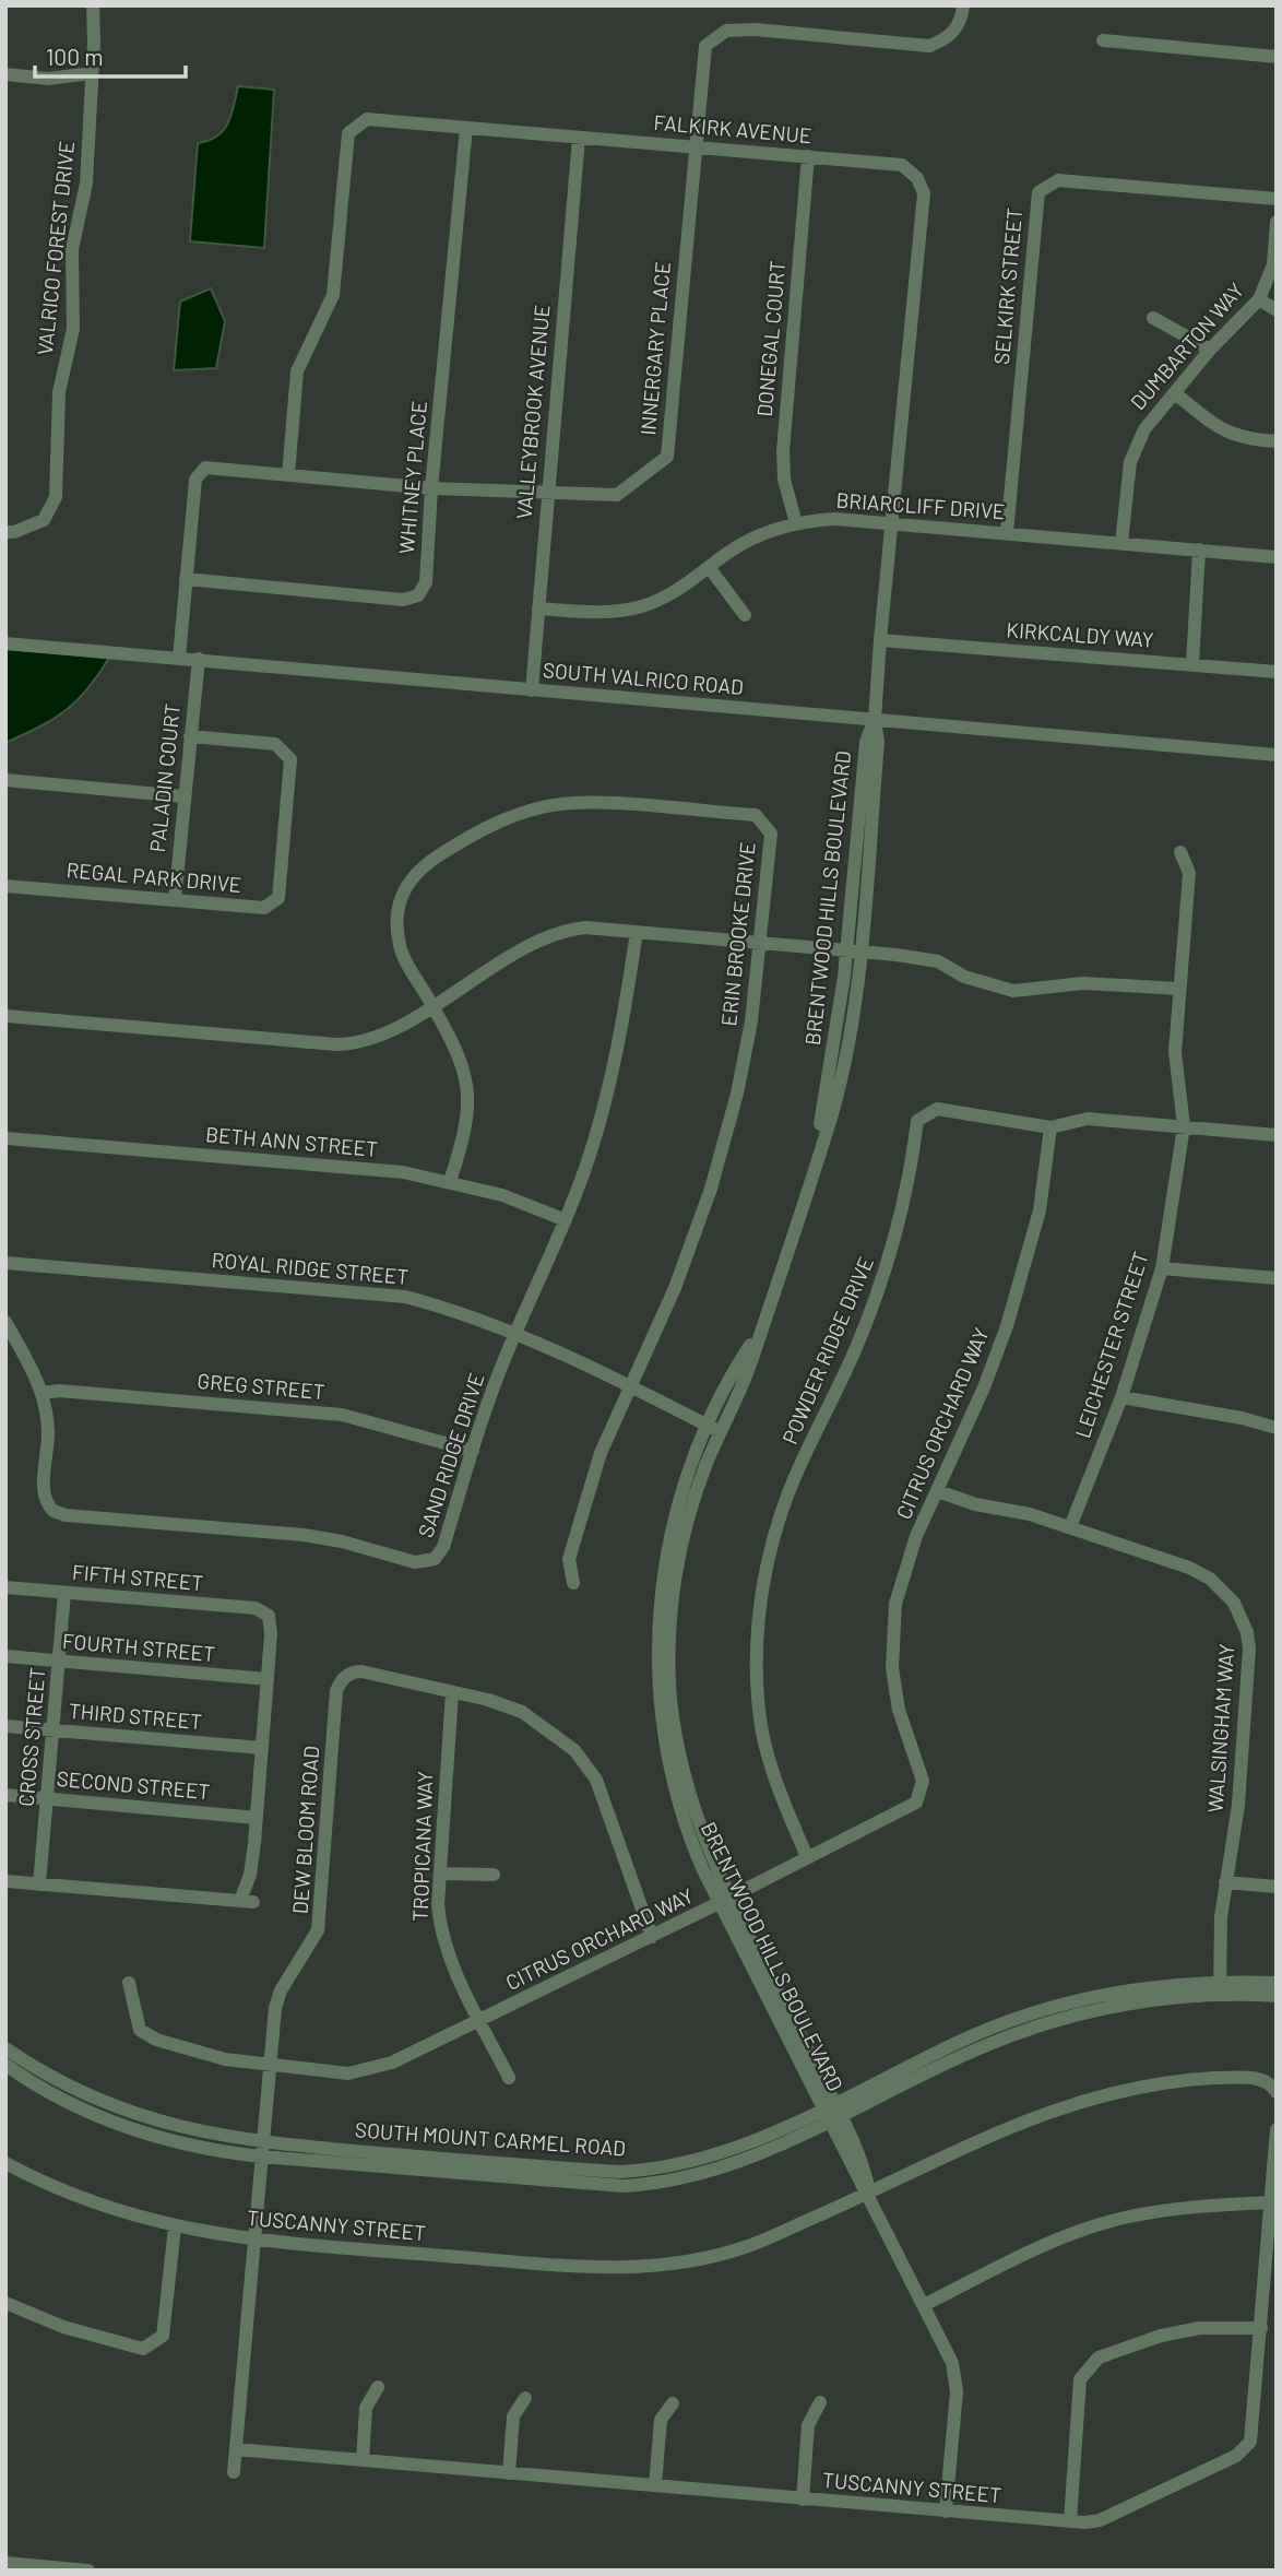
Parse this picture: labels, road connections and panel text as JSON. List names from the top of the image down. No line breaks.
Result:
{"streets":{"street":["FALKIRK AVENUE","VALRICO FOREST DRIVE","SELKIRK STREET","DONEGAL COURT","DUMBARTON WAY","INNERGARY PLACE","VALLEYBROOK AVENUE","WHITNEY PLACE","BRIARCLIFF DRIVE","KIRKCALDY WAY","SOUTH VALRICO ROAD","PALADIN COURT","REGAL PARK DRIVE","BRENTWOOD HILLS BOULEVARD","ERIN BROOKE DRIVE","BETH ANN STREET","ROYAL RIDGE STREET","LEICHESTER STREET","POWDER RIDGE DRIVE","GREG STREET","CITRUS ORCHARD WAY","SAND RIDGE DRIVE","FIFTH STREET","FOURTH STREET","THIRD STREET","WALSINGHAM WAY","CROSS STREET","SECOND STREET","DEW BLOOM ROAD","TROPICANA WAY","SOUTH MOUNT CARMEL ROAD","TUSCANNY STREET"]},"crossings":[["FALKIRK AVENUE","DONEGAL COURT"],["FALKIRK AVENUE","INNERGARY PLACE"],["FALKIRK AVENUE","VALLEYBROOK AVENUE"],["FALKIRK AVENUE","WHITNEY PLACE"],["FALKIRK AVENUE","BRIARCLIFF DRIVE"],["FALKIRK AVENUE","KIRKCALDY WAY"],["FALKIRK AVENUE","SOUTH VALRICO ROAD"],["FALKIRK AVENUE","BRENTWOOD HILLS BOULEVARD"],["SELKIRK STREET","BRIARCLIFF DRIVE"],["DONEGAL COURT","BRIARCLIFF DRIVE"],["DUMBARTON WAY","BRIARCLIFF DRIVE"],["INNERGARY PLACE","VALLEYBROOK AVENUE"],["INNERGARY PLACE","WHITNEY PLACE"],["INNERGARY PLACE","SOUTH VALRICO ROAD"],["VALLEYBROOK AVENUE","BRIARCLIFF DRIVE"],["VALLEYBROOK AVENUE","SOUTH VALRICO ROAD"],["SOUTH VALRICO ROAD","PALADIN COURT"],["SOUTH VALRICO ROAD","BRENTWOOD HILLS BOULEVARD"],["PALADIN COURT","REGAL PARK DRIVE"],["BRENTWOOD HILLS BOULEVARD","ROYAL RIDGE STREET"],["BRENTWOOD HILLS BOULEVARD","CITRUS ORCHARD WAY"],["BRENTWOOD HILLS BOULEVARD","SOUTH MOUNT CARMEL ROAD"],["BRENTWOOD HILLS BOULEVARD","TUSCANNY STREET"],["ERIN BROOKE DRIVE","BETH ANN STREET"],["ERIN BROOKE DRIVE","ROYAL RIDGE STREET"],["BETH ANN STREET","SAND RIDGE DRIVE"],["ROYAL RIDGE STREET","SAND RIDGE DRIVE"],["LEICHESTER STREET","POWDER RIDGE DRIVE"],["LEICHESTER STREET","WALSINGHAM WAY"],["POWDER RIDGE DRIVE","CITRUS ORCHARD WAY"],["GREG STREET","SAND RIDGE DRIVE"],["CITRUS ORCHARD WAY","WALSINGHAM WAY"],["CITRUS ORCHARD WAY","DEW BLOOM ROAD"],["CITRUS ORCHARD WAY","TROPICANA WAY"],["FIFTH STREET","FOURTH STREET"],["FIFTH STREET","CROSS STREET"],["FOURTH STREET","CROSS STREET"],["THIRD STREET","CROSS STREET"],["WALSINGHAM WAY","SOUTH MOUNT CARMEL ROAD"],["CROSS STREET","SECOND STREET"],["DEW BLOOM ROAD","TROPICANA WAY"],["DEW BLOOM ROAD","SOUTH MOUNT CARMEL ROAD"],["DEW BLOOM ROAD","TUSCANNY STREET"]],"scale_bar":"100 m"}
